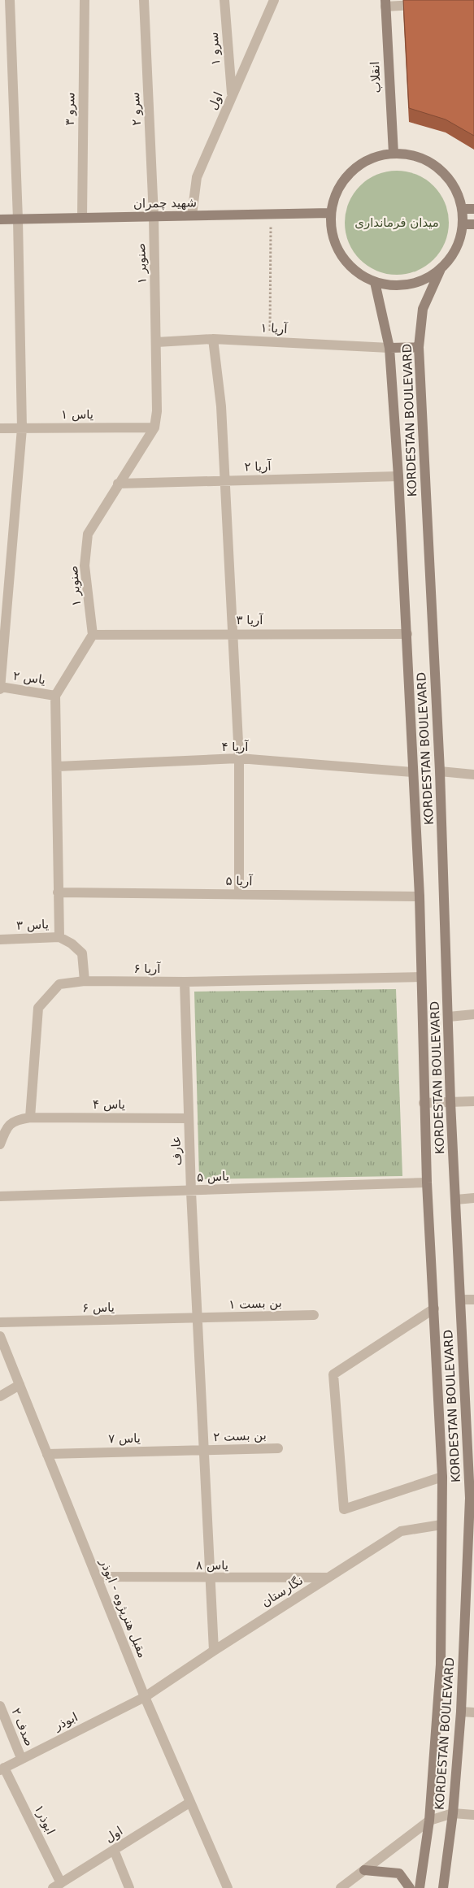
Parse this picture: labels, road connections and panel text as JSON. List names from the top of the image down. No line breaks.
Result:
{"streets":{"main road":["انقلاب","شهید چمران","KORDESTAN BOULEVARD"],"street":["سرو ۱","اول","سرو ۳","سرو ۲","صنوبر ۱","آریا ۱","یاس ۱","آریا ۲","آریا ۳","یاس ۲","آریا ۴","آریا ۵","یاس ۳","آریا ۶","یاس ۴","عارف","یاس ۵","بن بست ۱","یاس ۶","بن بست ۲","یاس ۷","یاس ۸","نگارستان","مقبل هنرپژوه - ابوذر","ابوذر","صدف ۲","ابوذر۱"]},"crossings":[["سرو ۱","اول"],["انقلاب","شهید چمران"],["انقلاب","KORDESTAN BOULEVARD"],["اول","شهید چمران"],["اول","مقبل هنرپژوه - ابوذر"],["اول","ابوذر۱"],["سرو ۳","شهید چمران"],["سرو ۲","شهید چمران"],["سرو ۲","صنوبر ۱"],["شهید چمران","صنوبر ۱"],["شهید چمران","KORDESTAN BOULEVARD"],["صنوبر ۱","آریا ۱"],["صنوبر ۱","یاس ۱"],["صنوبر ۱","آریا ۲"],["صنوبر ۱","آریا ۳"],["آریا ۱","KORDESTAN BOULEVARD"],["KORDESTAN BOULEVARD","آریا ۲"],["KORDESTAN BOULEVARD","آریا ۳"],["KORDESTAN BOULEVARD","آریا ۴"],["KORDESTAN BOULEVARD","آریا ۵"],["KORDESTAN BOULEVARD","آریا ۶"],["KORDESTAN BOULEVARD","یاس ۵"],["KORDESTAN BOULEVARD","نگارستان"],["یاس ۳","آریا ۶"],["آریا ۶","یاس ۴"],["آریا ۶","عارف"],["یاس ۴","عارف"],["عارف","یاس ۵"],["عارف","بن بست ۱"],["عارف","یاس ۶"],["عارف","بن بست ۲"],["عارف","یاس ۷"],["عارف","یاس ۸"],["عارف","نگارستان"],["بن بست ۱","یاس ۶"],["بن بست ۲","یاس ۷"],["یاس ۷","مقبل هنرپژوه - ابوذر"],["یاس ۸","نگارستان"],["یاس ۸","مقبل هنرپژوه - ابوذر"],["نگارستان","مقبل هنرپژوه - ابوذر"],["نگارستان","ابوذر"],["مقبل هنرپژوه - ابوذر","ابوذر"],["ابوذر","صدف ۲"],["ابوذر","ابوذر۱"]],"parks":["میدان فرمانداری"]}
